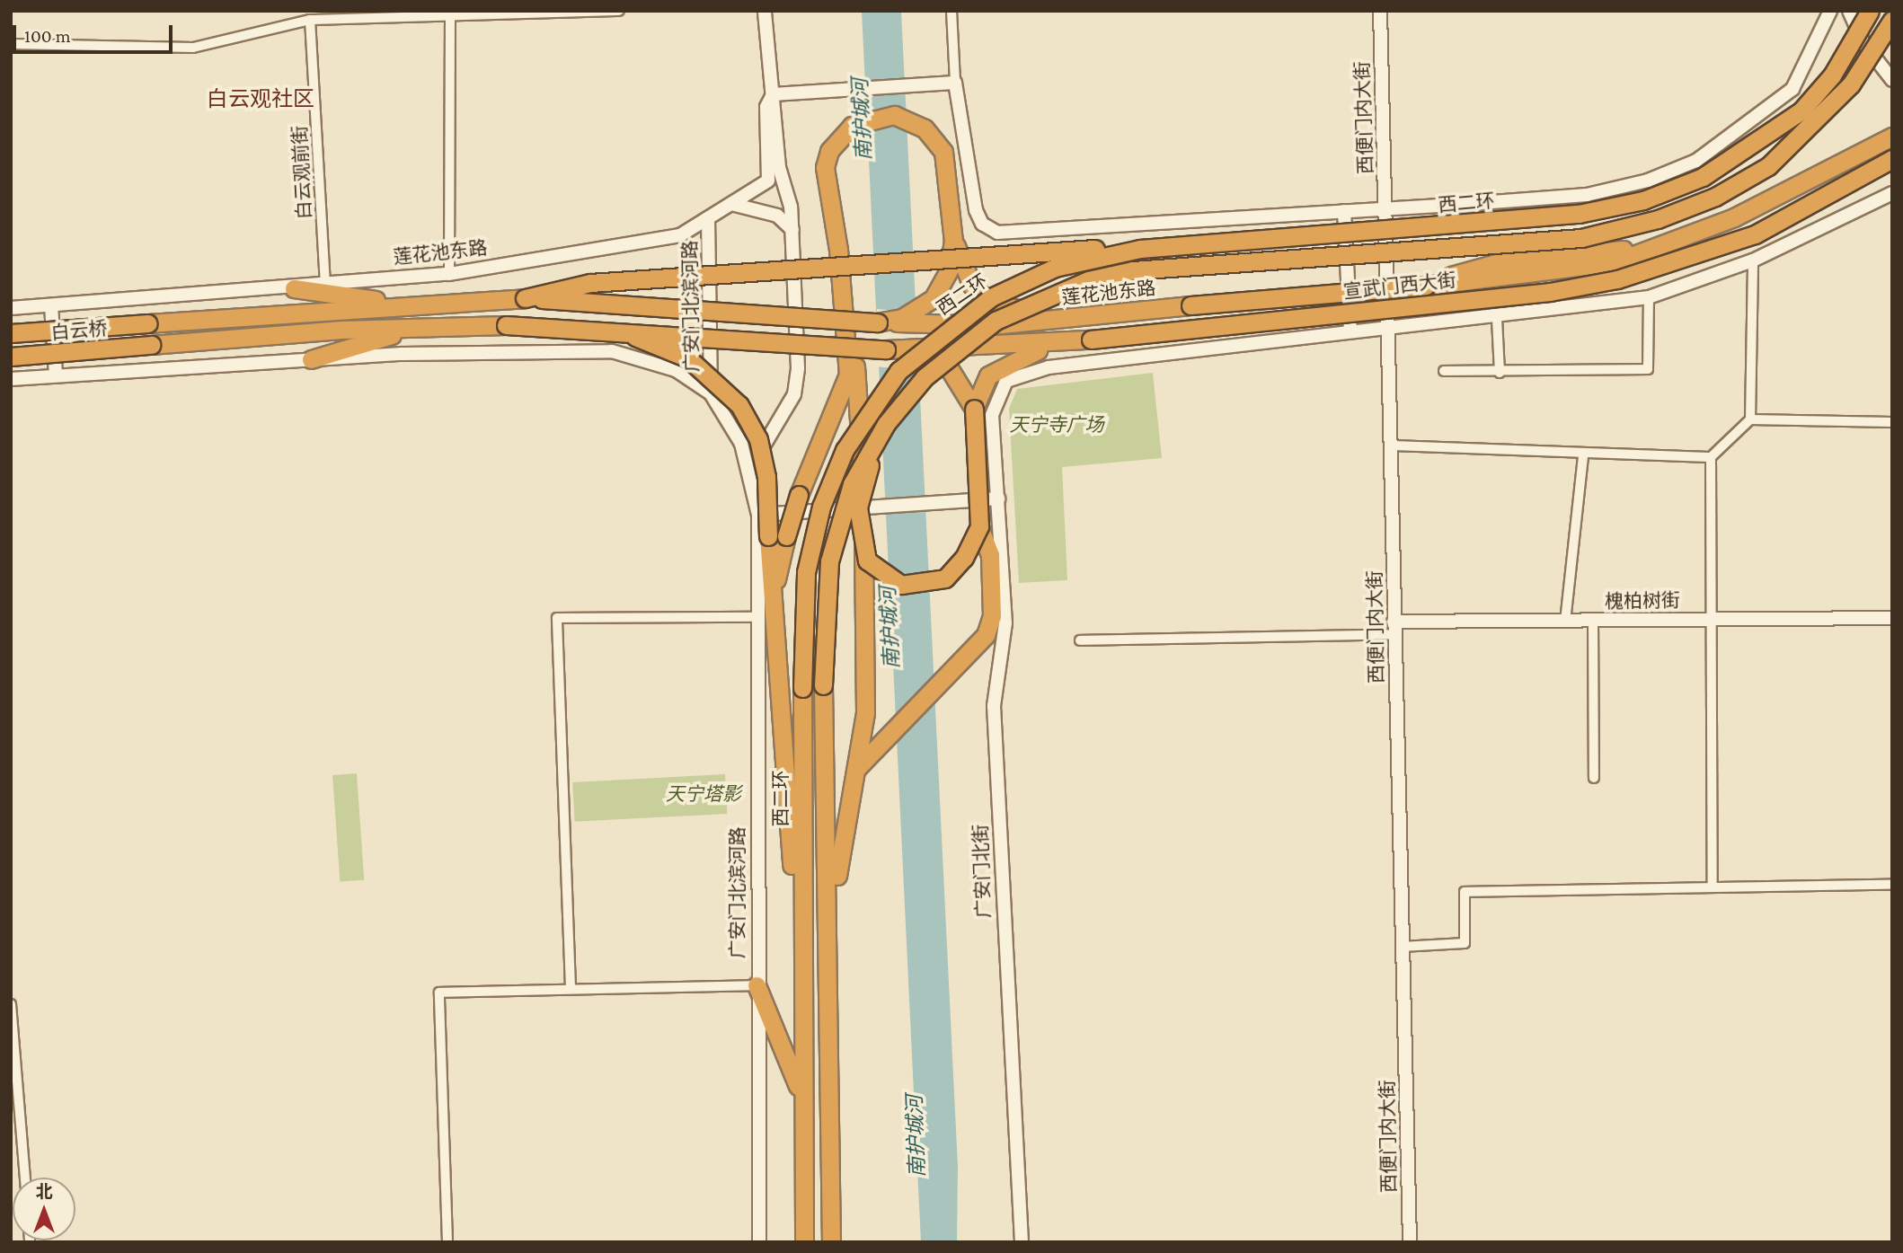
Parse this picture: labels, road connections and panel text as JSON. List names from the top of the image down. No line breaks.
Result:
{"streets":{"highway":["西二环","莲花池东路","宣武门西大街","白云桥"],"street":["西便门内大街","白云观前街","广安门北滨河路","槐柏树街","广安门北街"]},"crossings":[["西便门内大街","槐柏树街"],["白云观前街","莲花池东路"],["莲花池东路","宣武门西大街"],["莲花池东路","广安门北滨河路"],["莲花池东路","白云桥"]],"districts":["白云观社区"],"water":["南护城河"],"parks":["天宁寺广场","天宁塔影"],"scale_bar":"100 m","north":"top"}
